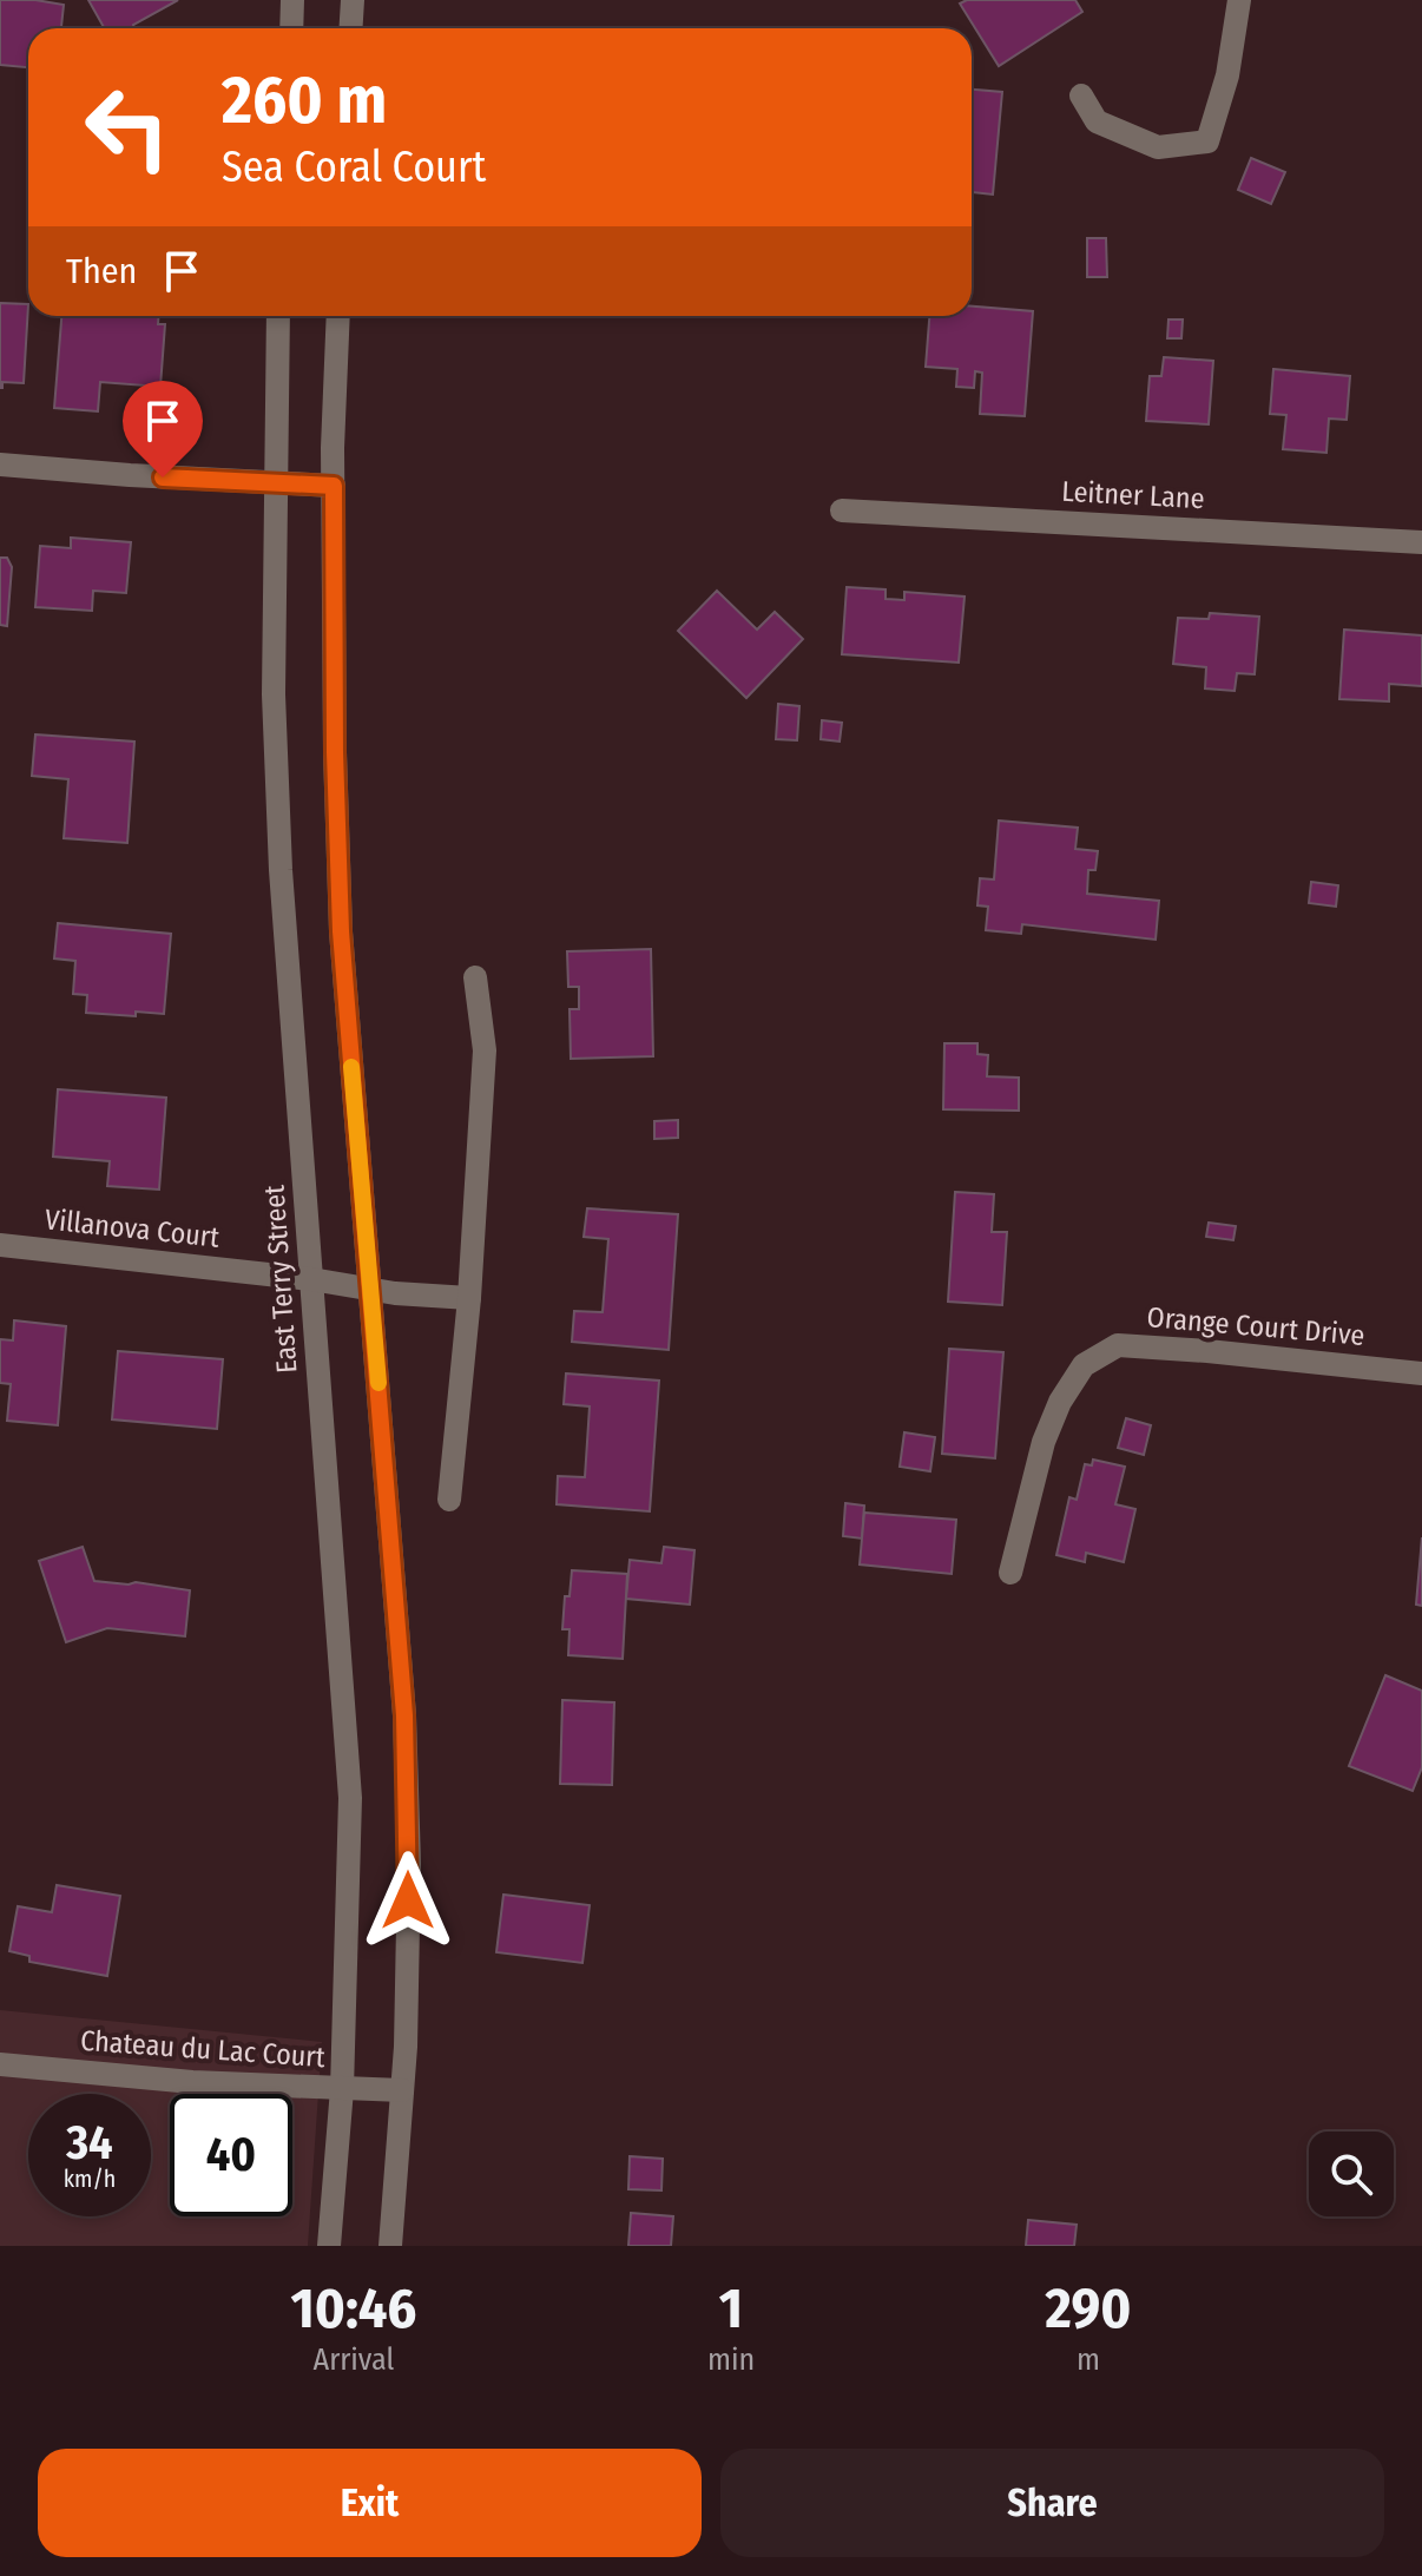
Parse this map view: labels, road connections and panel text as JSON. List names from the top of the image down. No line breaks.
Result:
{"streets":{"street":["Leitner Lane","Villanova Court","East Terry Street","Orange Court Drive","Chateau du Lac Court"]},"crossings":[["Villanova Court","East Terry Street"],["East Terry Street","Chateau du Lac Court"]],"page":{"turn":["260 m","Sea Coral Court"],"then":"Then","speed":"34 km/h","limit":"40","eta":["10:46","Arrival","1","min","290","m"],"buttons":["Exit","Share"]}}
